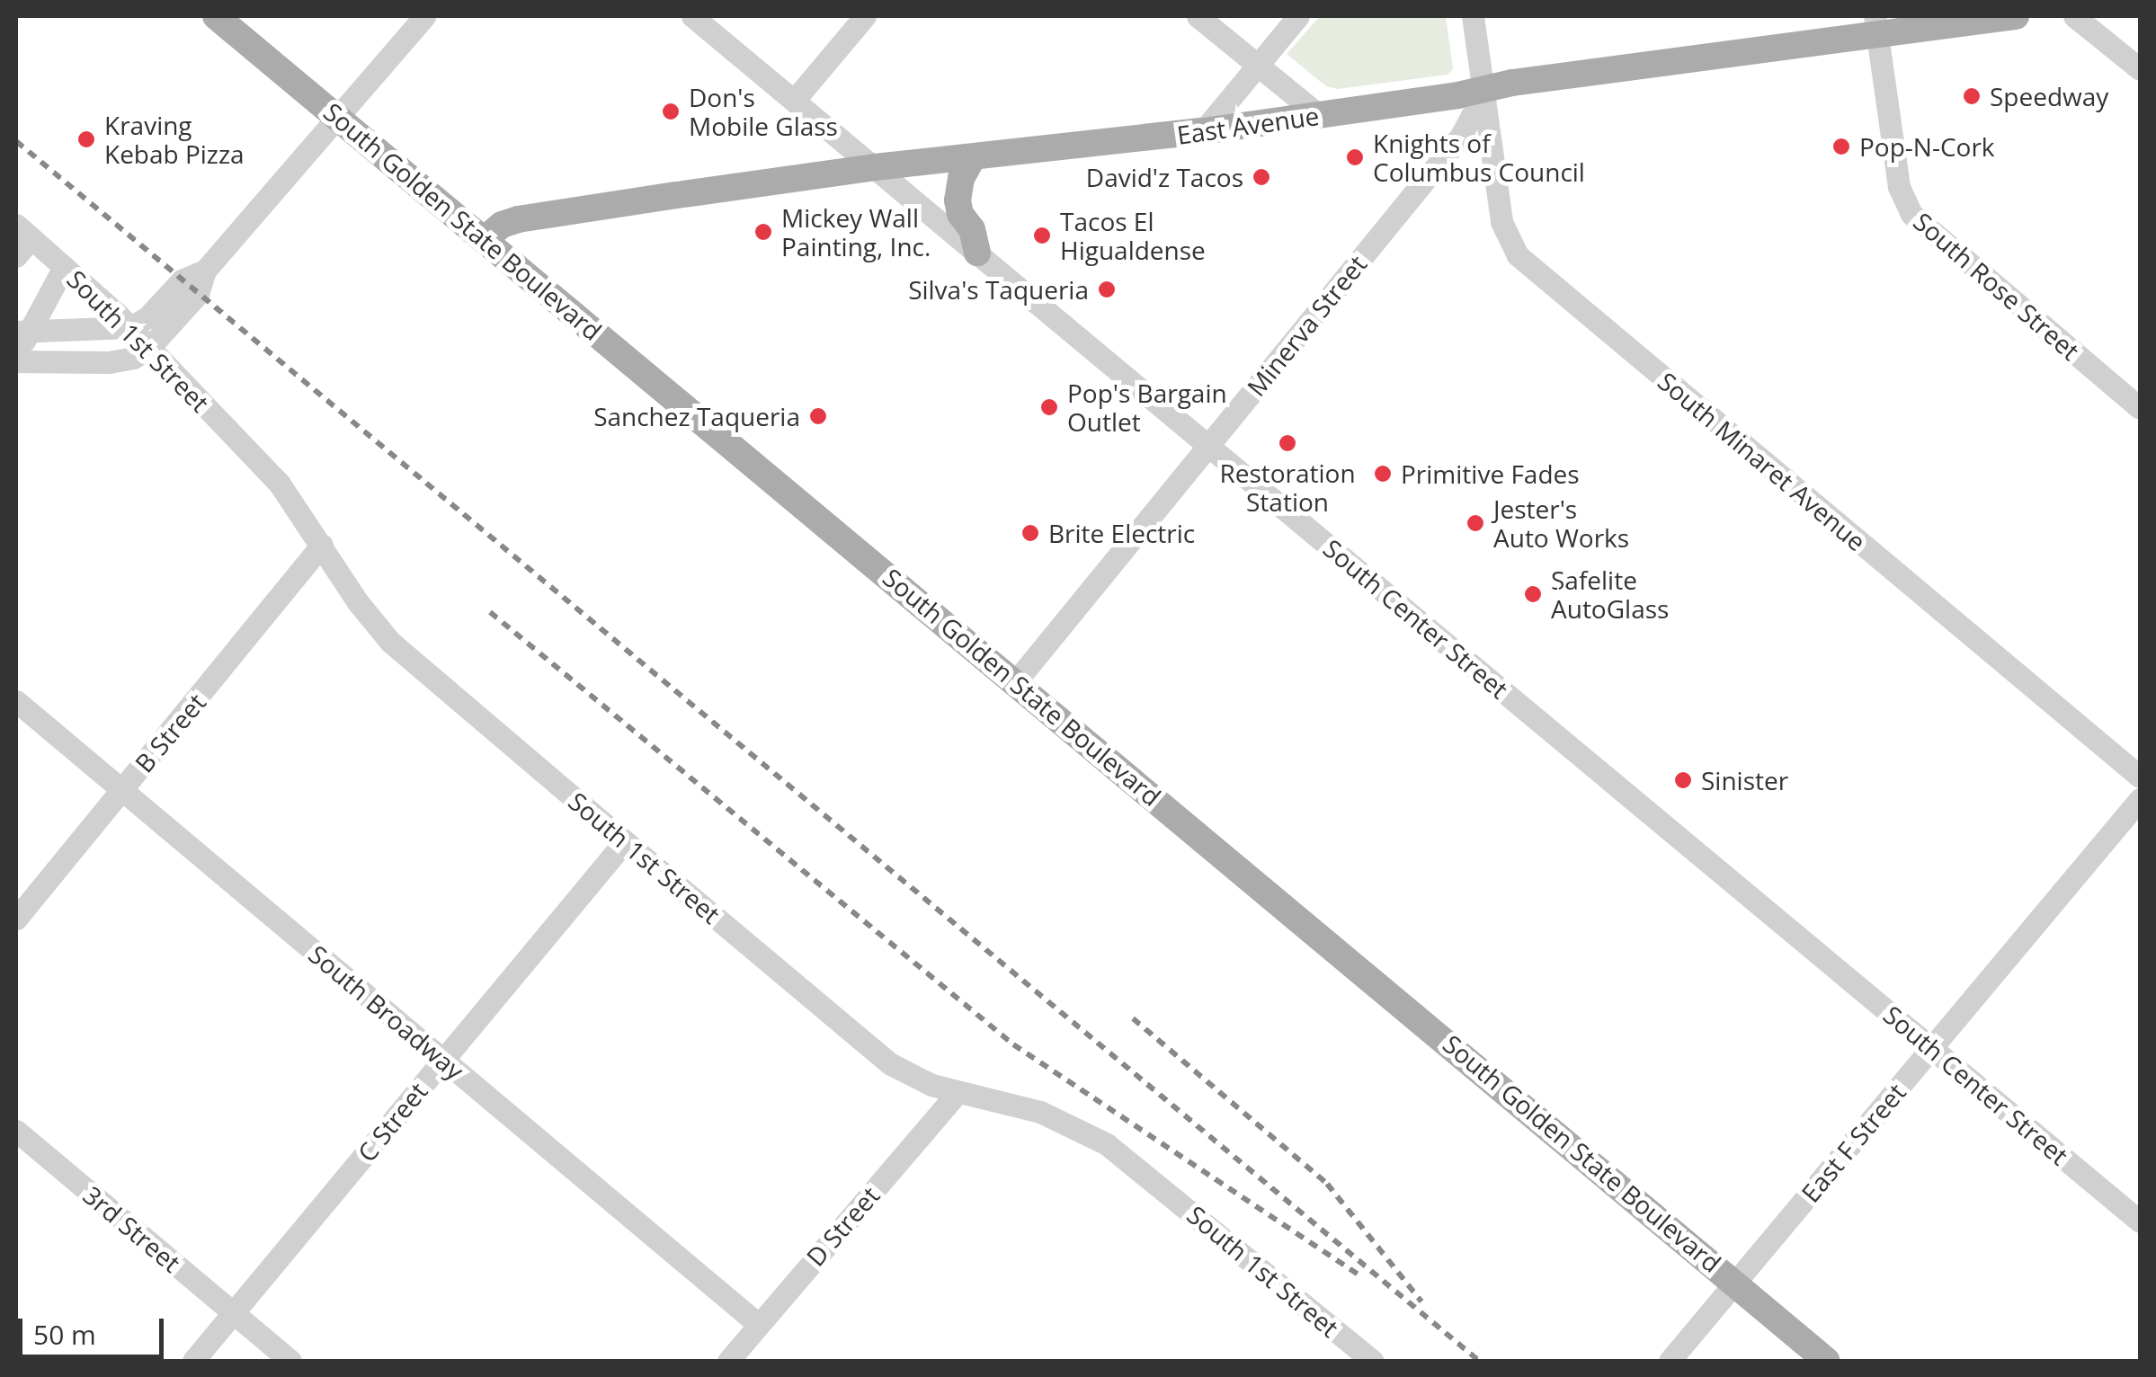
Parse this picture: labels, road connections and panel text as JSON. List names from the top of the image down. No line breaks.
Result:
{"streets":{"main road":["East Avenue","South Golden State Boulevard"],"street":["South Rose Street","Minerva Street","South 1st Street","South Minaret Avenue","South Center Street","B Street","South Broadway","C Street","East F Street","D Street","3rd Street"]},"crossings":[["East Avenue","South Golden State Boulevard"],["East Avenue","South Rose Street"],["East Avenue","Minerva Street"],["East Avenue","South Minaret Avenue"],["East Avenue","South Center Street"],["South Golden State Boulevard","Minerva Street"],["South Golden State Boulevard","East F Street"],["Minerva Street","South Minaret Avenue"],["Minerva Street","South Center Street"],["South 1st Street","B Street"],["South 1st Street","C Street"],["South 1st Street","D Street"],["South Center Street","East F Street"],["B Street","South Broadway"],["South Broadway","C Street"],["South Broadway","D Street"],["C Street","3rd Street"]],"places":["Speedway","Don's Mobile Glass","Kraving Kebab Pizza","Pop-N-Cork","Knights of Columbus Council","David'z Tacos","Mickey Wall Painting, Inc.","Tacos El Higualdense","Silva's Taqueria","Pop's Bargain Outlet","Sanchez Taqueria","Restoration Station","Primitive Fades","Jester's Auto Works","Brite Electric","Safelite AutoGlass","Sinister"],"scale_bar":"50 m"}
